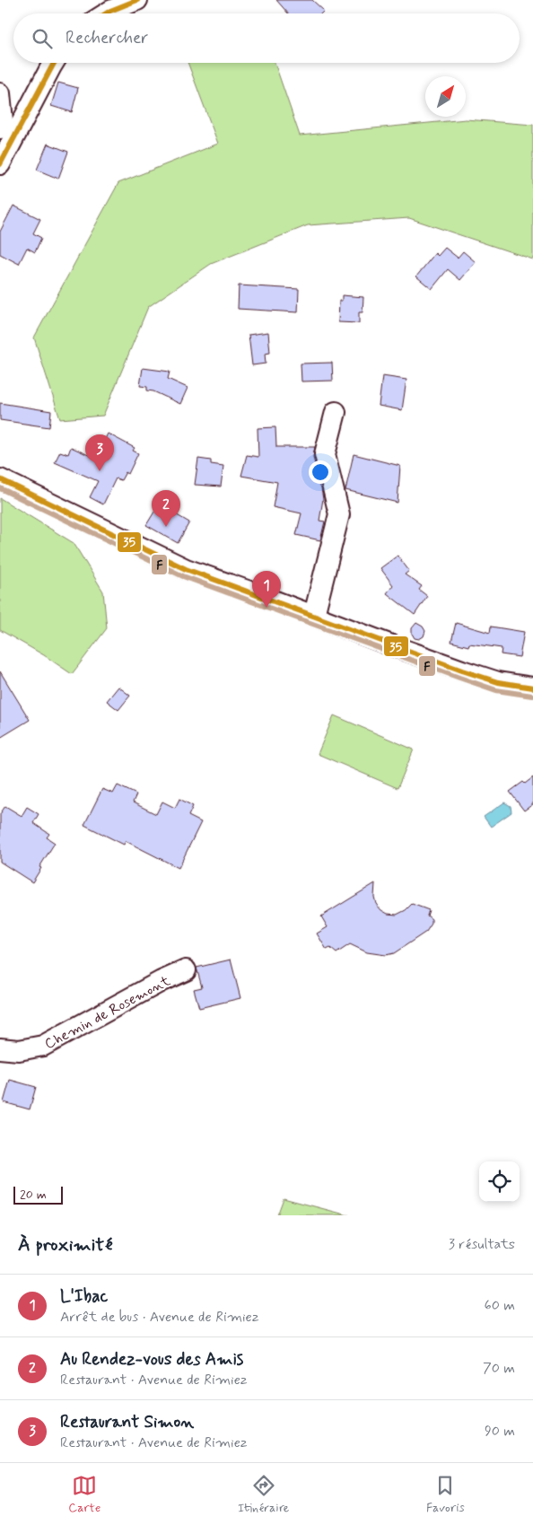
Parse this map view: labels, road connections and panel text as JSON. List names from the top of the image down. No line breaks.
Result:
{"streets":{"street":["Chemin de Rosemont"]},"lines":["transit line 35","transit line F"],"scale_bar":"20 m","north":"top right","page":{"search":"Rechercher","pins":["3","2","1"],"scale":"20 m","heading":["À proximité","3 résultats"],"list":[{"mark":"1","name":"L'Ibac","note":"Arrêt de bus · Avenue de Rimiez","value":"60 m"},{"mark":"2","name":"Au Rendez-vous des Amis","note":"Restaurant · Avenue de Rimiez","value":"70 m"},{"mark":"3","name":"Restaurant Simon","note":"Restaurant · Avenue de Rimiez","value":"90 m"}],"nav":["Carte","Itinéraire","Favoris"]}}
